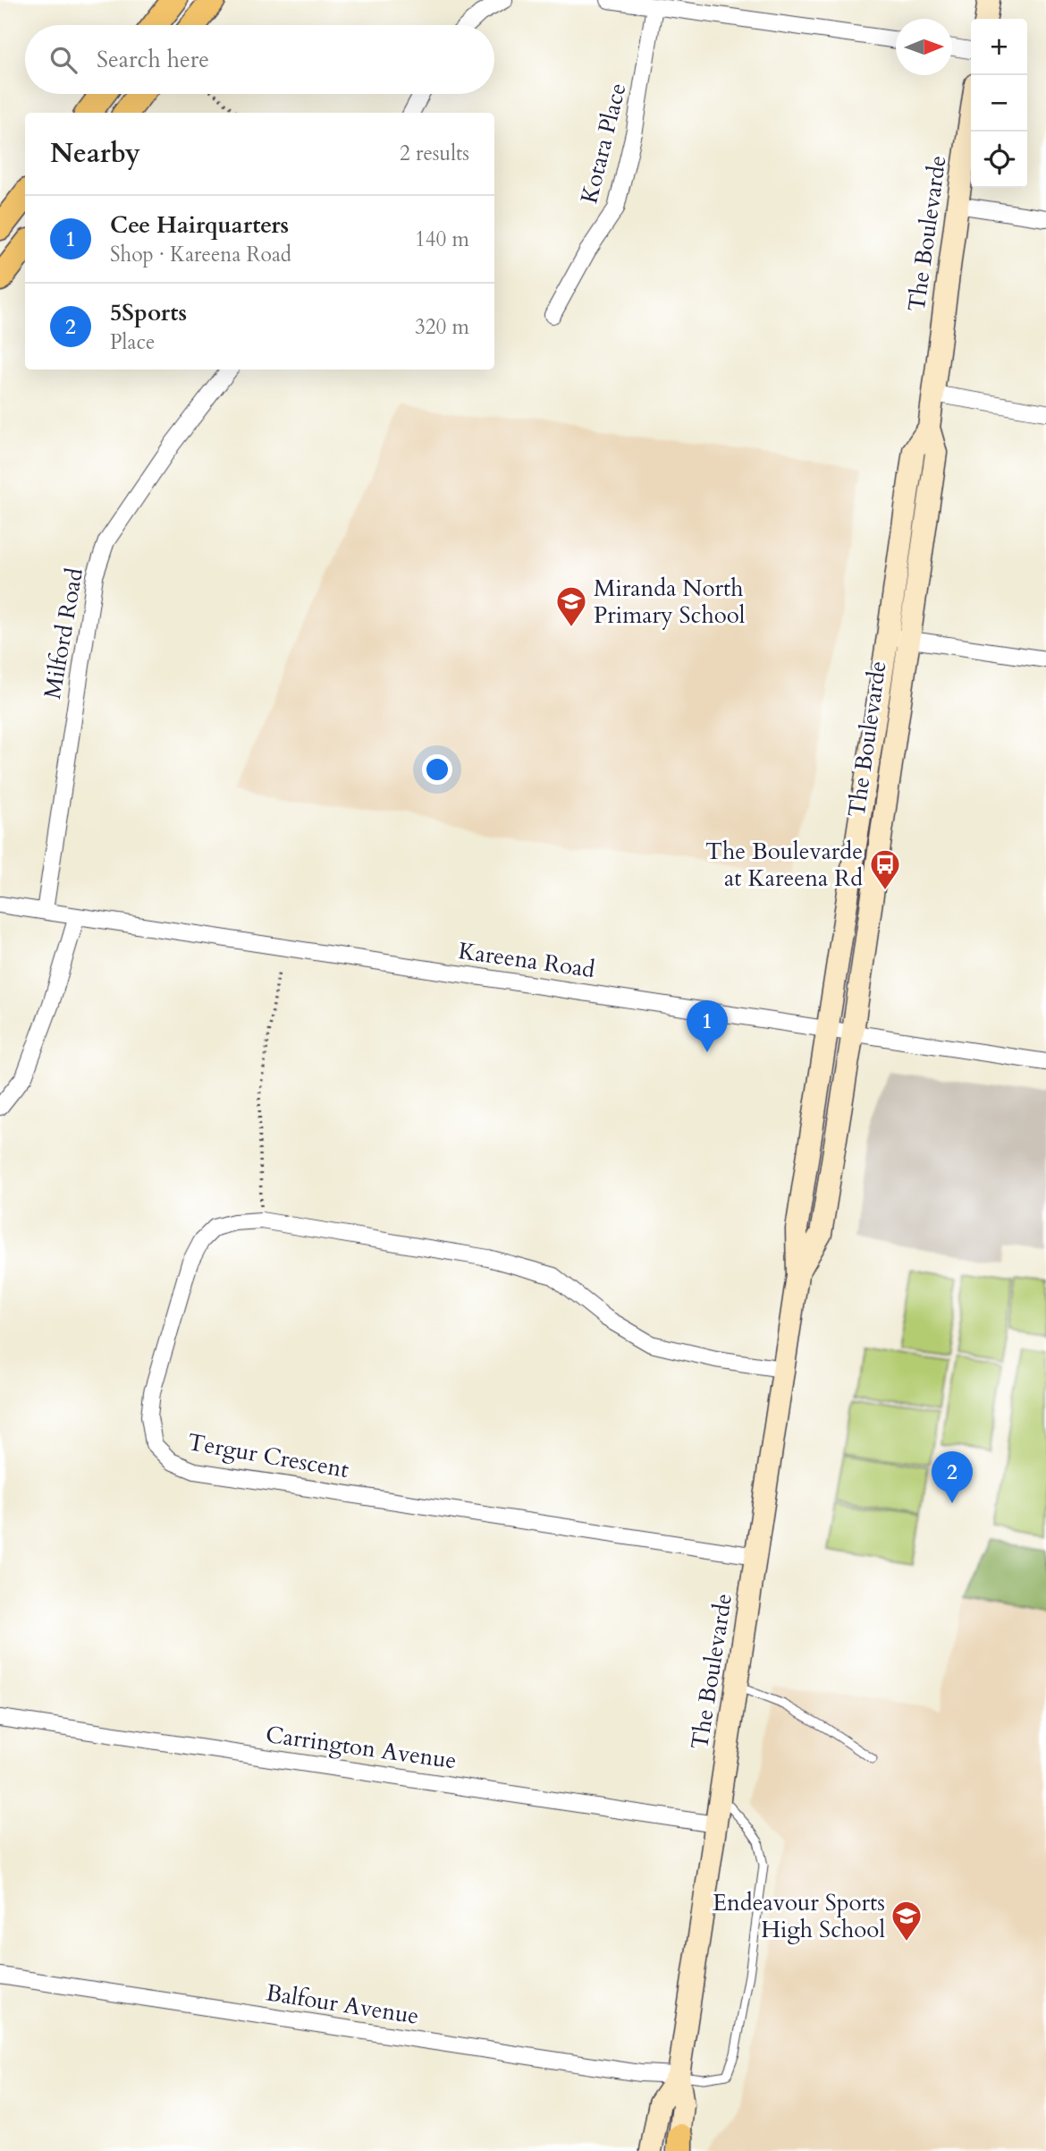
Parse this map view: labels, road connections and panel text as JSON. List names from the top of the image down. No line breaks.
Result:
{"streets":{"main road":["The Boulevarde"],"street":["Kotara Place","Milford Road","Kareena Road","Tergur Crescent","Carrington Avenue","Balfour Avenue"]},"crossings":[["The Boulevarde","Kareena Road"],["The Boulevarde","Tergur Crescent"],["The Boulevarde","Carrington Avenue"],["The Boulevarde","Balfour Avenue"],["Milford Road","Kareena Road"]],"places":{"school or university":["Miranda North Primary School","Endeavour Sports High School"],"bus stop":["The Boulevarde at Kareena Rd"]},"north":"right","page":{"map_buttons":["+","−"],"search":"Search here","heading":["Nearby","2 results"],"list":[{"mark":"1","name":"Cee Hairquarters","note":"Shop · Kareena Road","value":"140 m"},{"mark":"2","name":"5Sports","note":"Place","value":"320 m"}],"pins":["1","2"]}}
